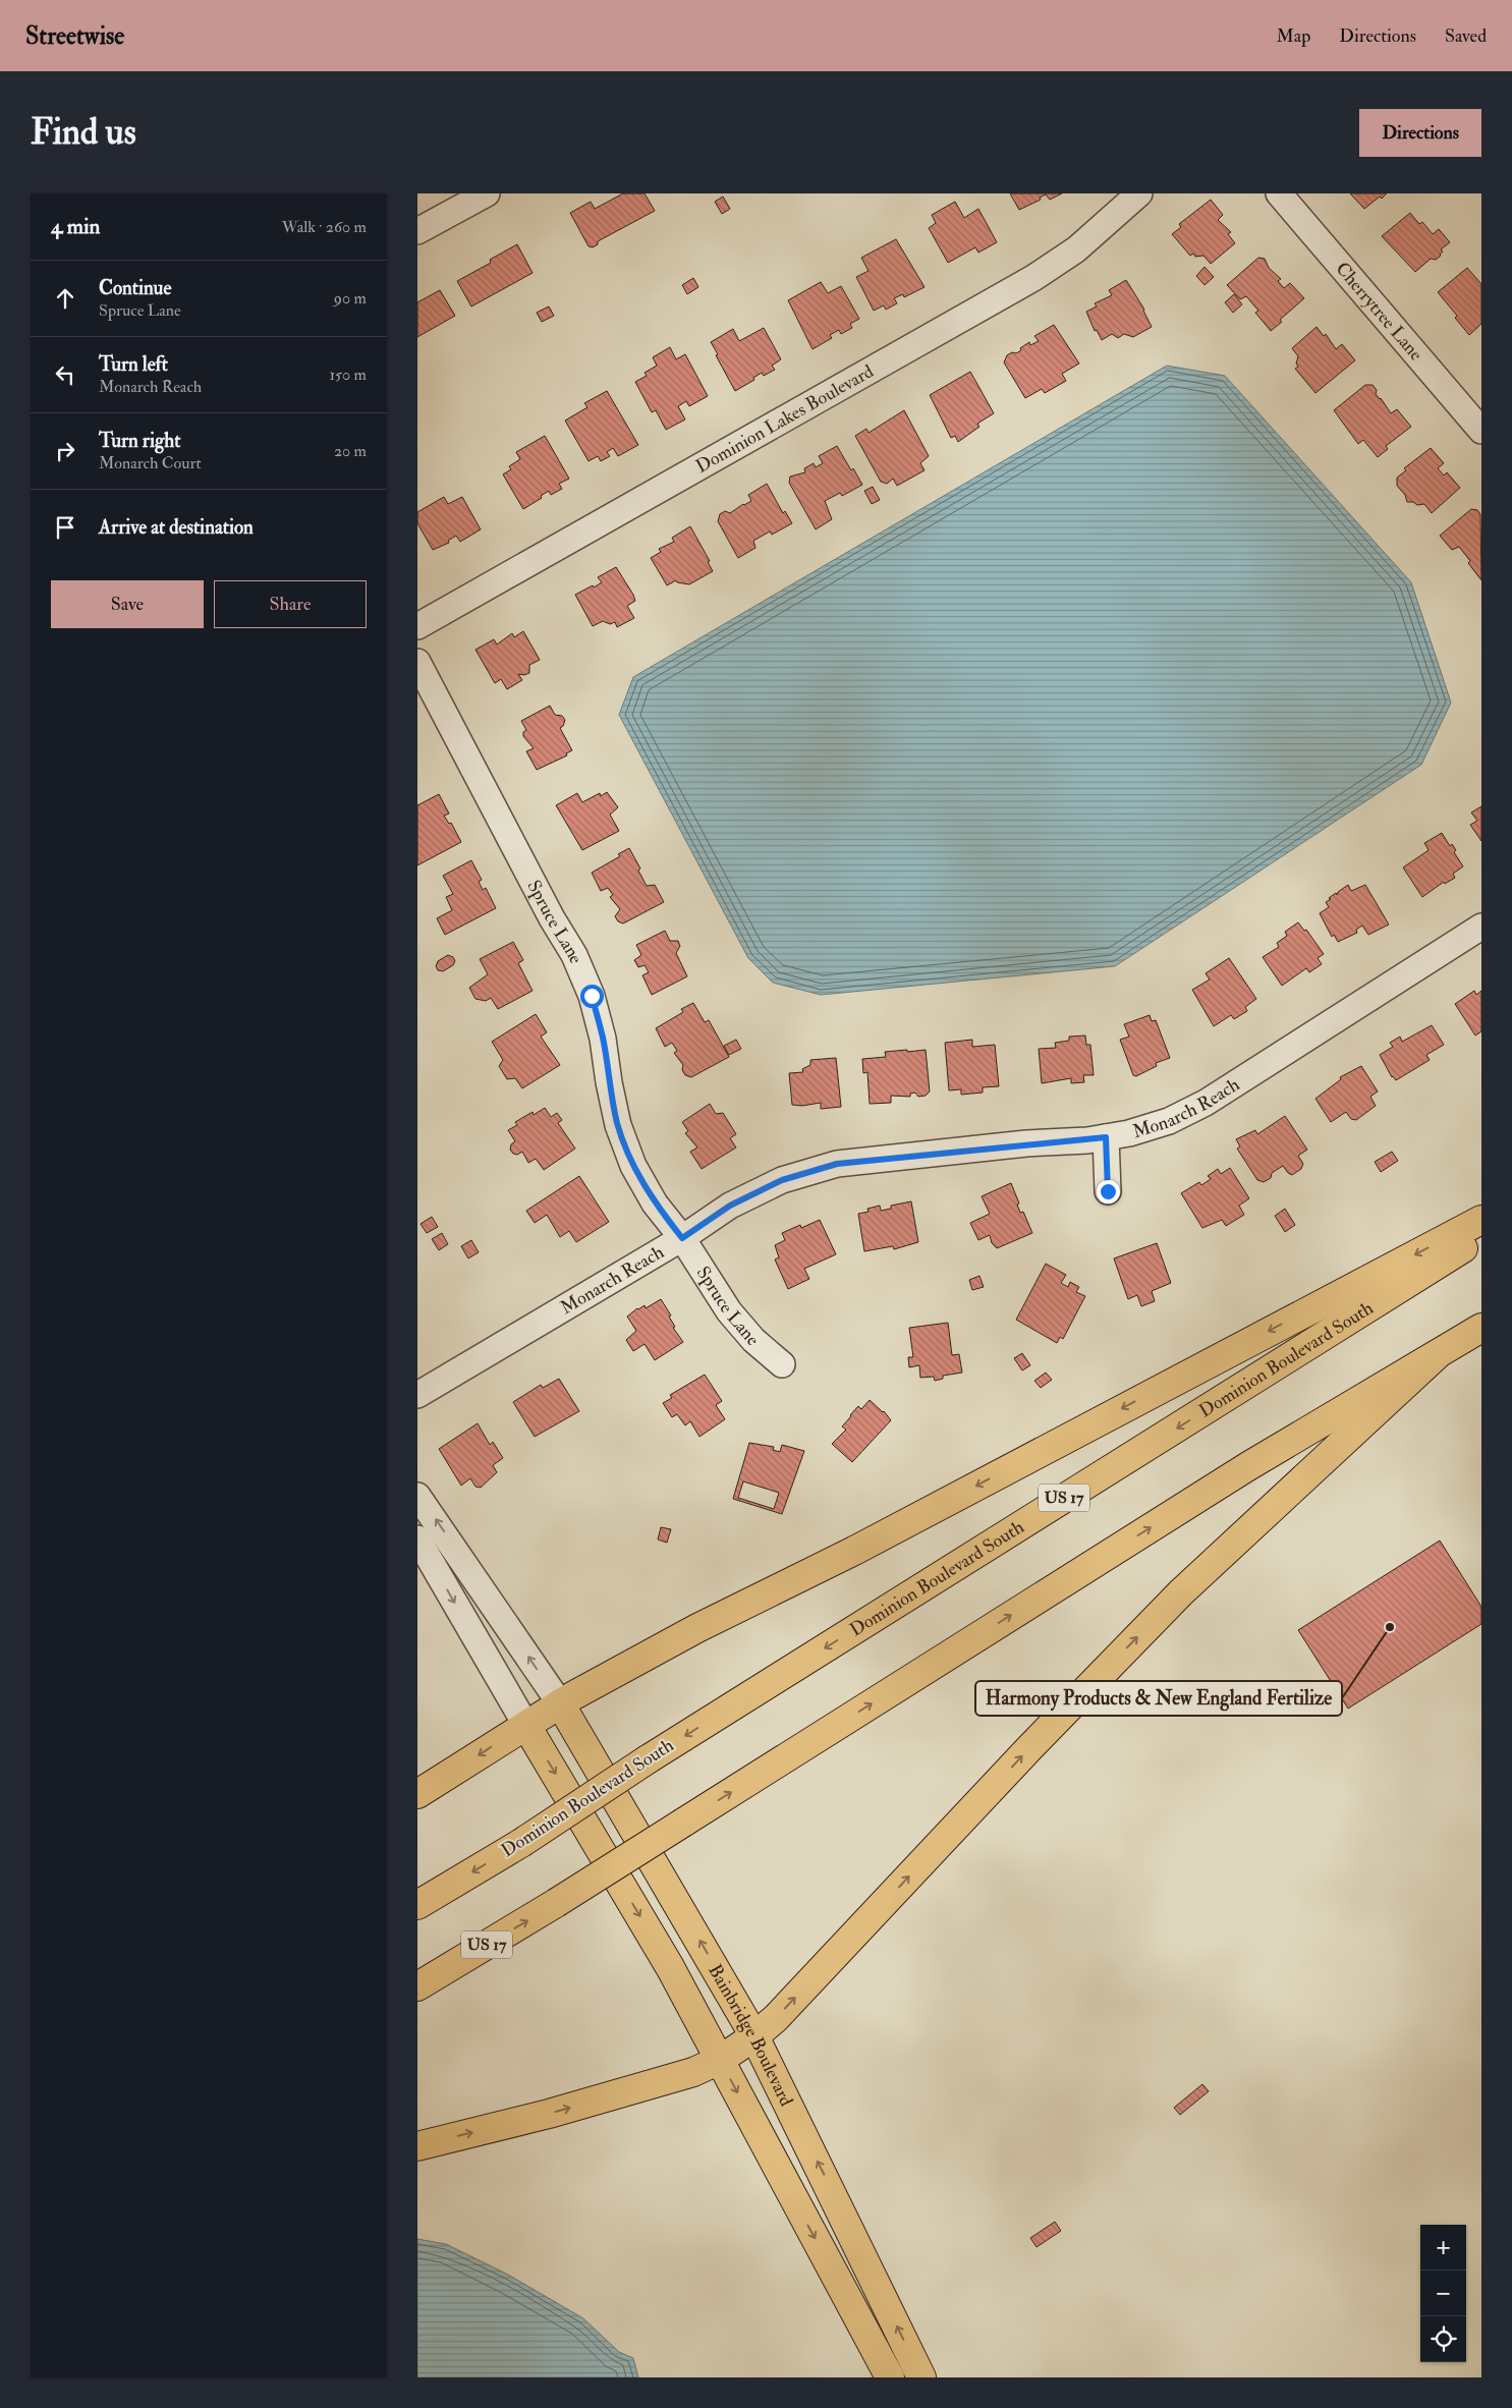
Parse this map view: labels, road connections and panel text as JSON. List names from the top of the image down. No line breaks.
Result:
{"streets":{"main road":["Dominion Boulevard South","US 17","Bainbridge Boulevard"],"street":["Cherrytree Lane","Dominion Lakes Boulevard","Spruce Lane","Monarch Reach"]},"crossings":[["Spruce Lane","Monarch Reach"]],"places":["Harmony Products & New England Fertilize"],"page":{"header":"Streetwise","nav":["Map","Directions","Saved"],"buttons":["Directions",["Save","Share"]],"title":"Find us","heading":["4 min","Walk · 260 m"],"list":[["Continue","Spruce Lane","90 m"],["Turn left","Monarch Reach","150 m"],["Turn right","Monarch Court","20 m"],"Arrive at destination"],"map_buttons":["+","−"]}}
